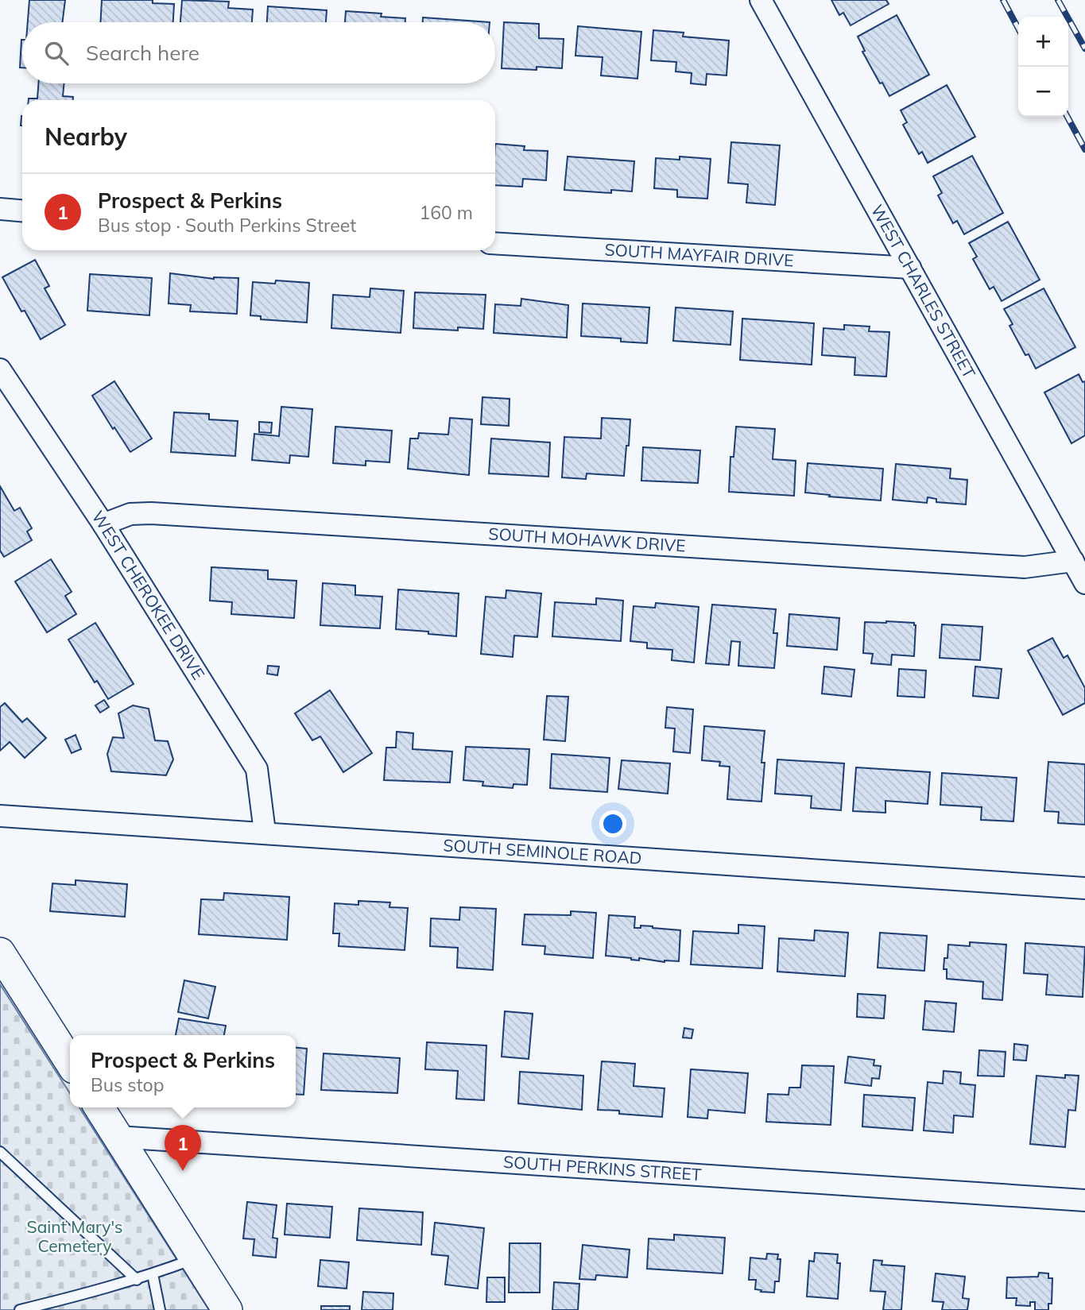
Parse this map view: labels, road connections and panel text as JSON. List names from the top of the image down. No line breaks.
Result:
{"streets":{"street":["SOUTH MAYFAIR DRIVE","WEST CHARLES STREET","SOUTH MOHAWK DRIVE","WEST CHEROKEE DRIVE","SOUTH SEMINOLE ROAD","SOUTH PERKINS STREET"]},"crossings":[["SOUTH MAYFAIR DRIVE","WEST CHARLES STREET"],["WEST CHARLES STREET","SOUTH MOHAWK DRIVE"],["SOUTH MOHAWK DRIVE","WEST CHEROKEE DRIVE"],["WEST CHEROKEE DRIVE","SOUTH SEMINOLE ROAD"]],"parks":["Saint Mary's Cemetery"],"page":{"map_buttons":["+","−"],"search":"Search here","heading":"Nearby","list":[{"mark":"1","name":"Prospect & Perkins","note":"Bus stop · South Perkins Street","value":"160 m"}],"popup":["Prospect & Perkins","Bus stop"],"pins":"1"}}
